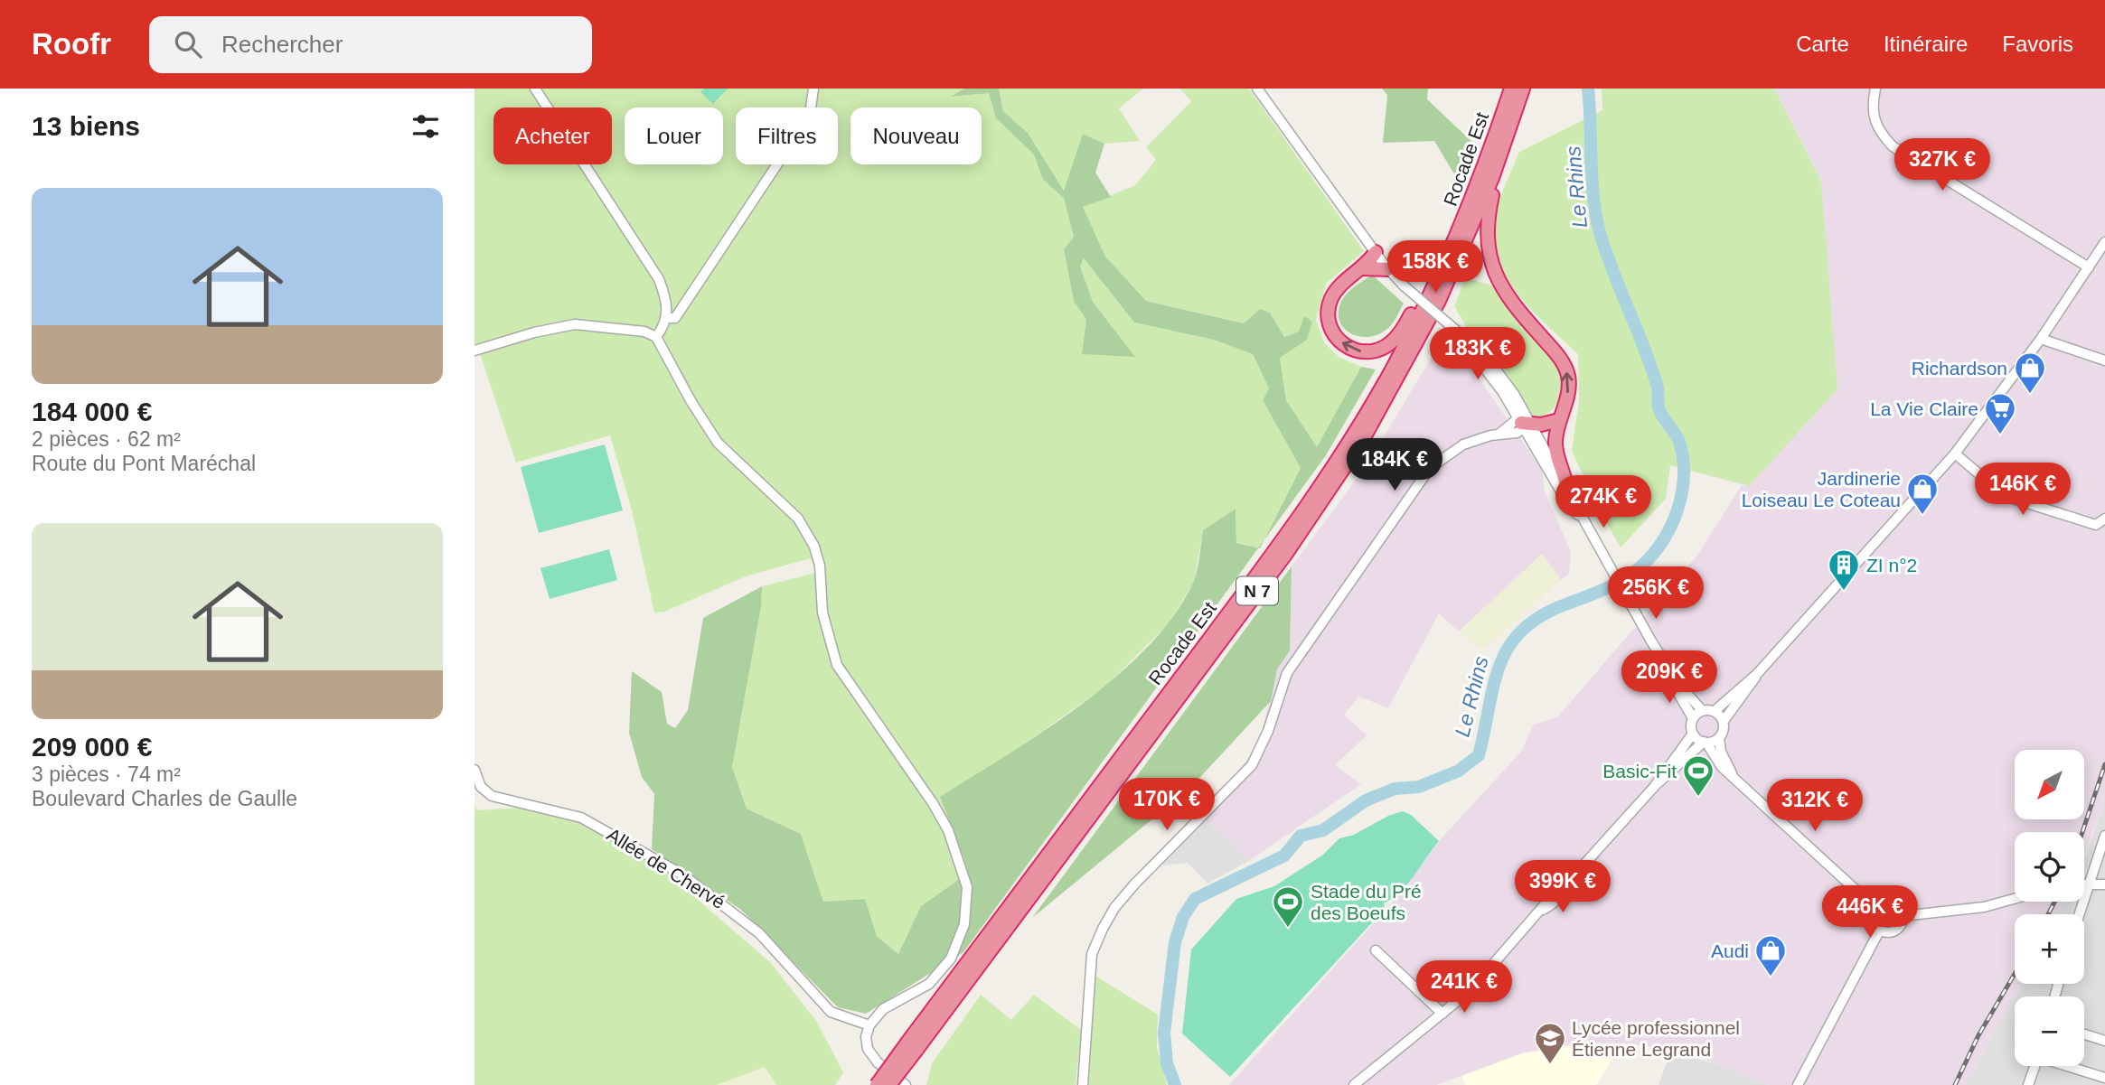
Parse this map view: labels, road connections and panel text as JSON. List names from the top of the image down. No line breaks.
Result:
{"streets":{"highway":["Rocade Est","N 7"],"street":["Allée de Chervé"]},"water":["Le Rhins"],"places":{"shop":["Richardson","Jardinerie Loiseau Le Coteau","Audi"],"supermarket":["La Vie Claire"],"building":["ZI n°2"],"sports":["Basic-Fit","Stade du Pré des Boeufs"],"school or university":["Lycée professionnel Étienne Legrand"]},"north":"bottom left","page":{"header":"Roofr","search":"Rechercher","nav":["Carte","Itinéraire","Favoris"],"heading":"13 biens","chip":["Acheter","Louer","Filtres","Nouveau"],"price":["327K €","158K €","183K €","184K €","146K €","274K €","256K €","209K €","170K €","312K €","399K €","446K €","241K €"],"list":[{"name":"184 000 €","note":"2 pièces · 62 m² · Route du Pont Maréchal"},{"name":"209 000 €","note":"3 pièces · 74 m² · Boulevard Charles de Gaulle"}],"map_buttons":["+","−"]}}
